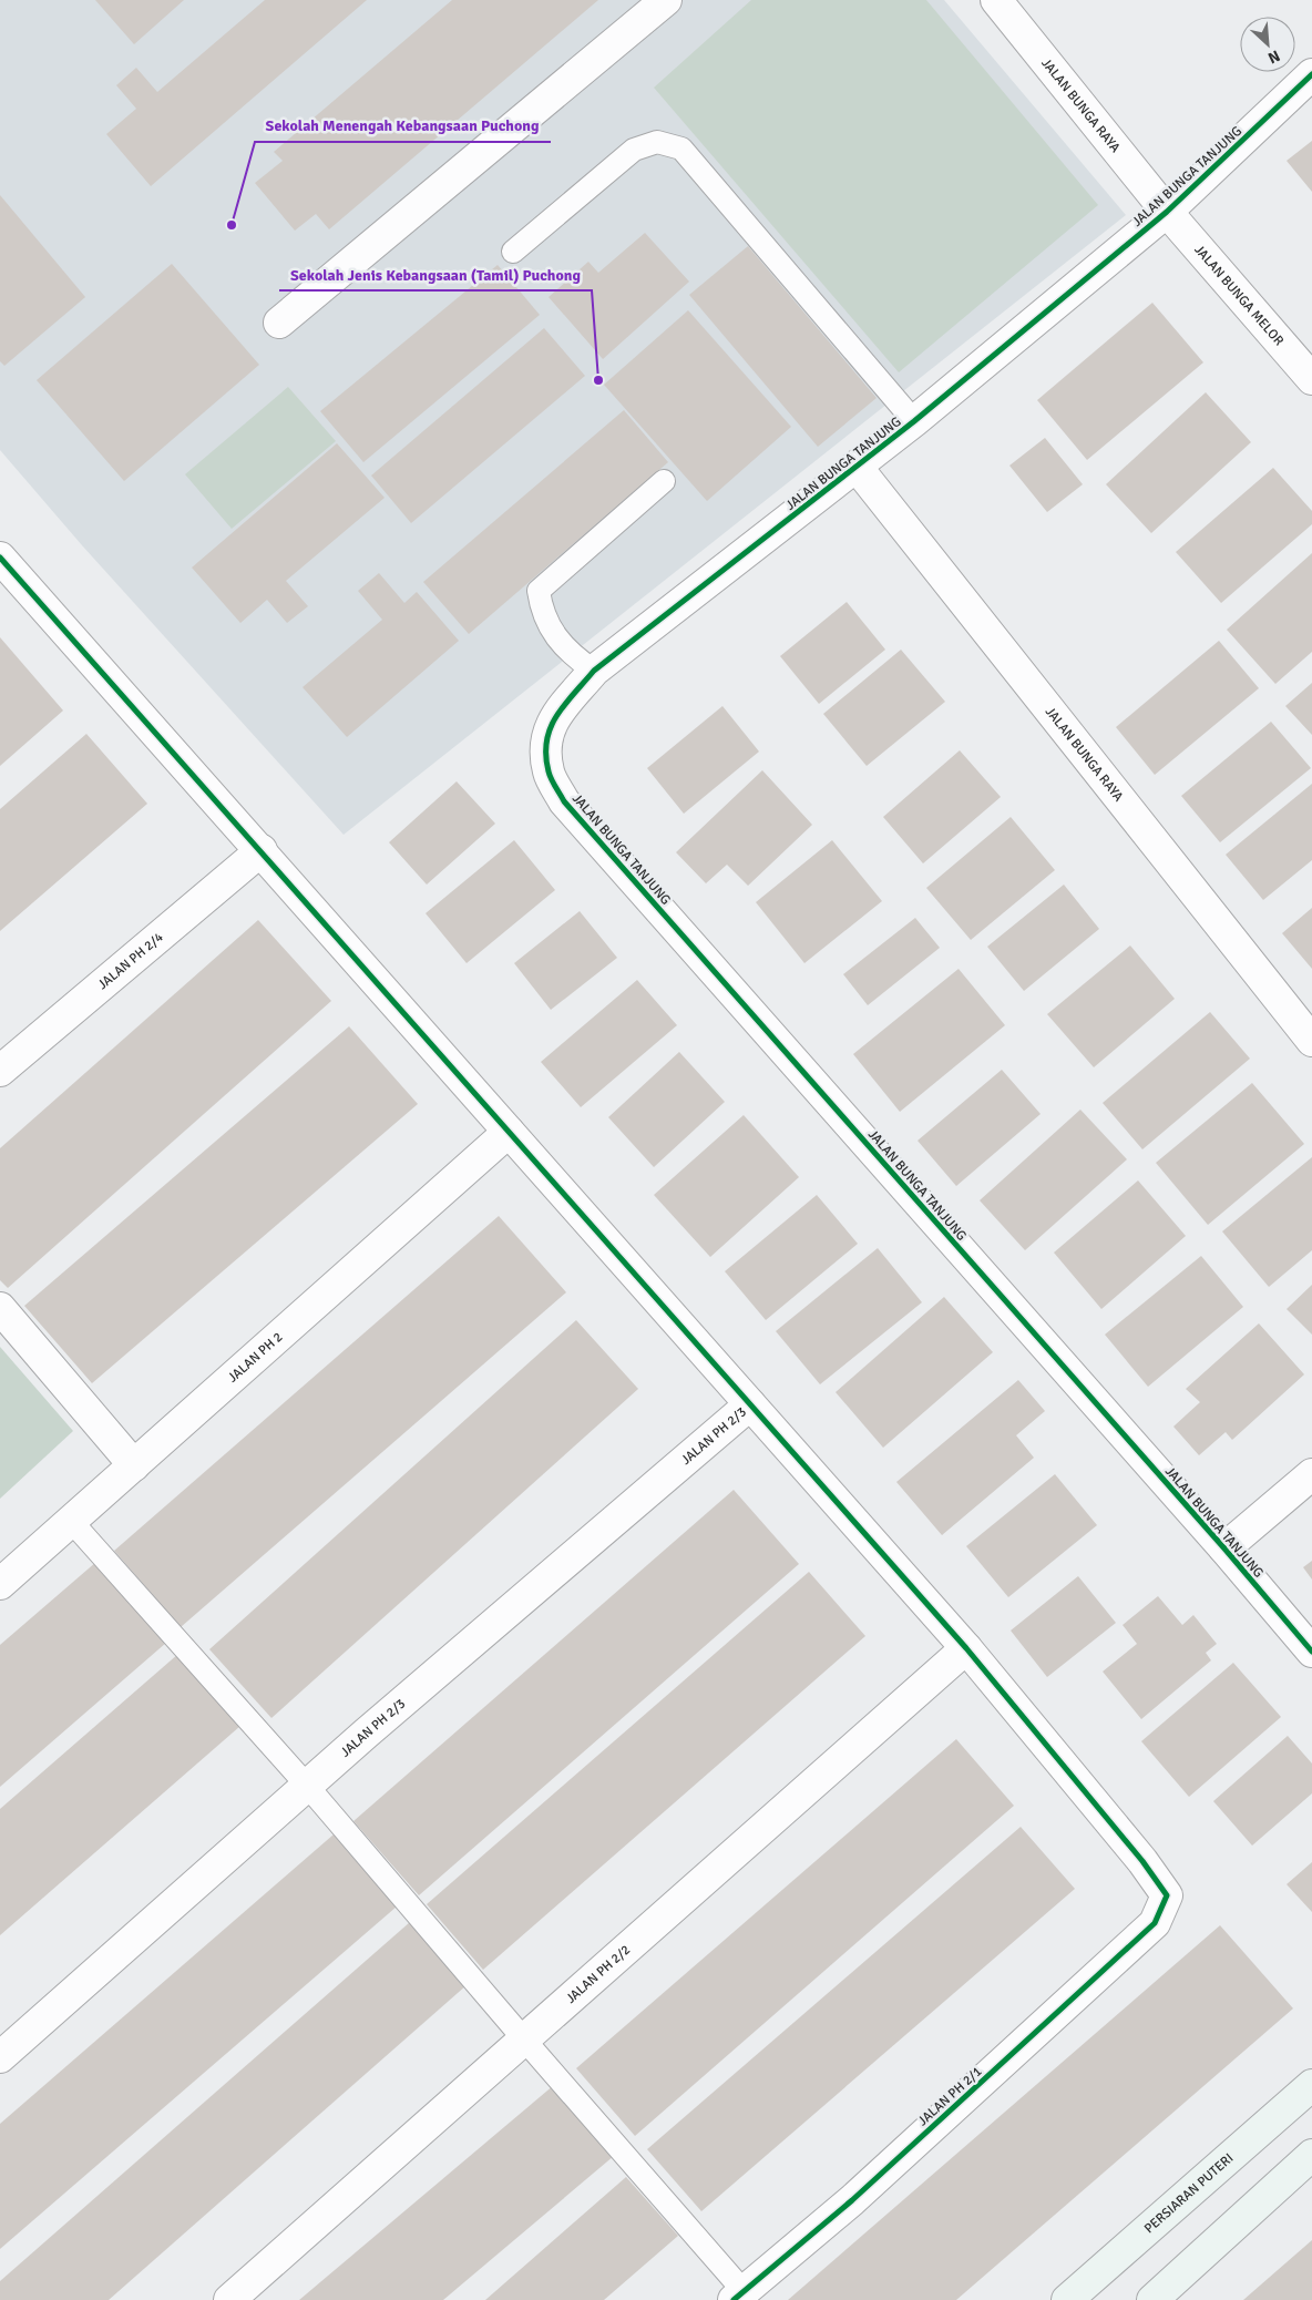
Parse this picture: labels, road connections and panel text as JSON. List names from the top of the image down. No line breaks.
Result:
{"streets":{"main road":["PERSIARAN PUTERI"],"street":["JALAN BUNGA RAYA","JALAN BUNGA TANJUNG","JALAN BUNGA MELOR","JALAN PH 2/4","JALAN PH 2","JALAN PH 2/3","JALAN PH 2/2","JALAN PH 2/1"]},"crossings":[["JALAN BUNGA RAYA","JALAN BUNGA TANJUNG"],["JALAN BUNGA RAYA","JALAN BUNGA MELOR"],["JALAN BUNGA TANJUNG","JALAN BUNGA MELOR"],["JALAN PH 2/2","JALAN PH 2/1"]],"places":["Sekolah Menengah Kebangsaan Puchong","Sekolah Jenis Kebangsaan (Tamil) Puchong"],"north":"bottom right"}
